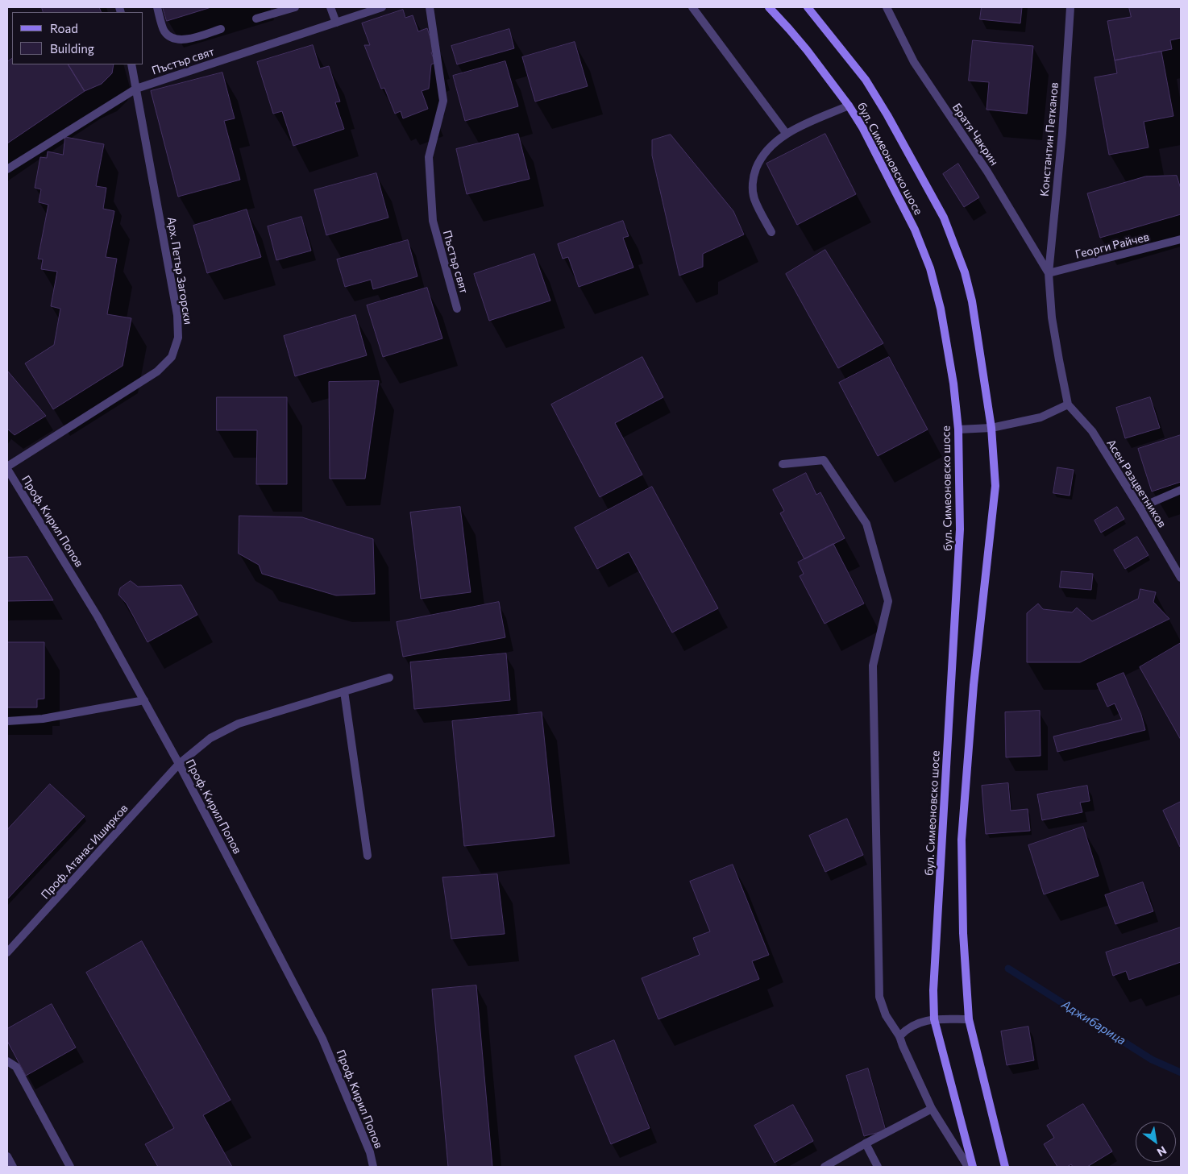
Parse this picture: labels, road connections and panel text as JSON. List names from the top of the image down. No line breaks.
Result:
{"streets":{"main road":["бул. Симеоновско шосе"],"street":["Пъстър свят","Братя Чакрин","Константин Петканов","Георги Райчев","Арх. Петър Загорски","Асен Разцветников","Проф. Кирил Попов","Проф. Атанас Иширков"]},"crossings":[["Пъстър свят","Арх. Петър Загорски"],["Братя Чакрин","Константин Петканов"],["Братя Чакрин","Георги Райчев"],["Константин Петканов","Георги Райчев"],["Арх. Петър Загорски","Проф. Кирил Попов"],["Проф. Кирил Попов","Проф. Атанас Иширков"]],"water":["Аджибарица"],"legend":["Road","Building"],"north":"bottom right"}
